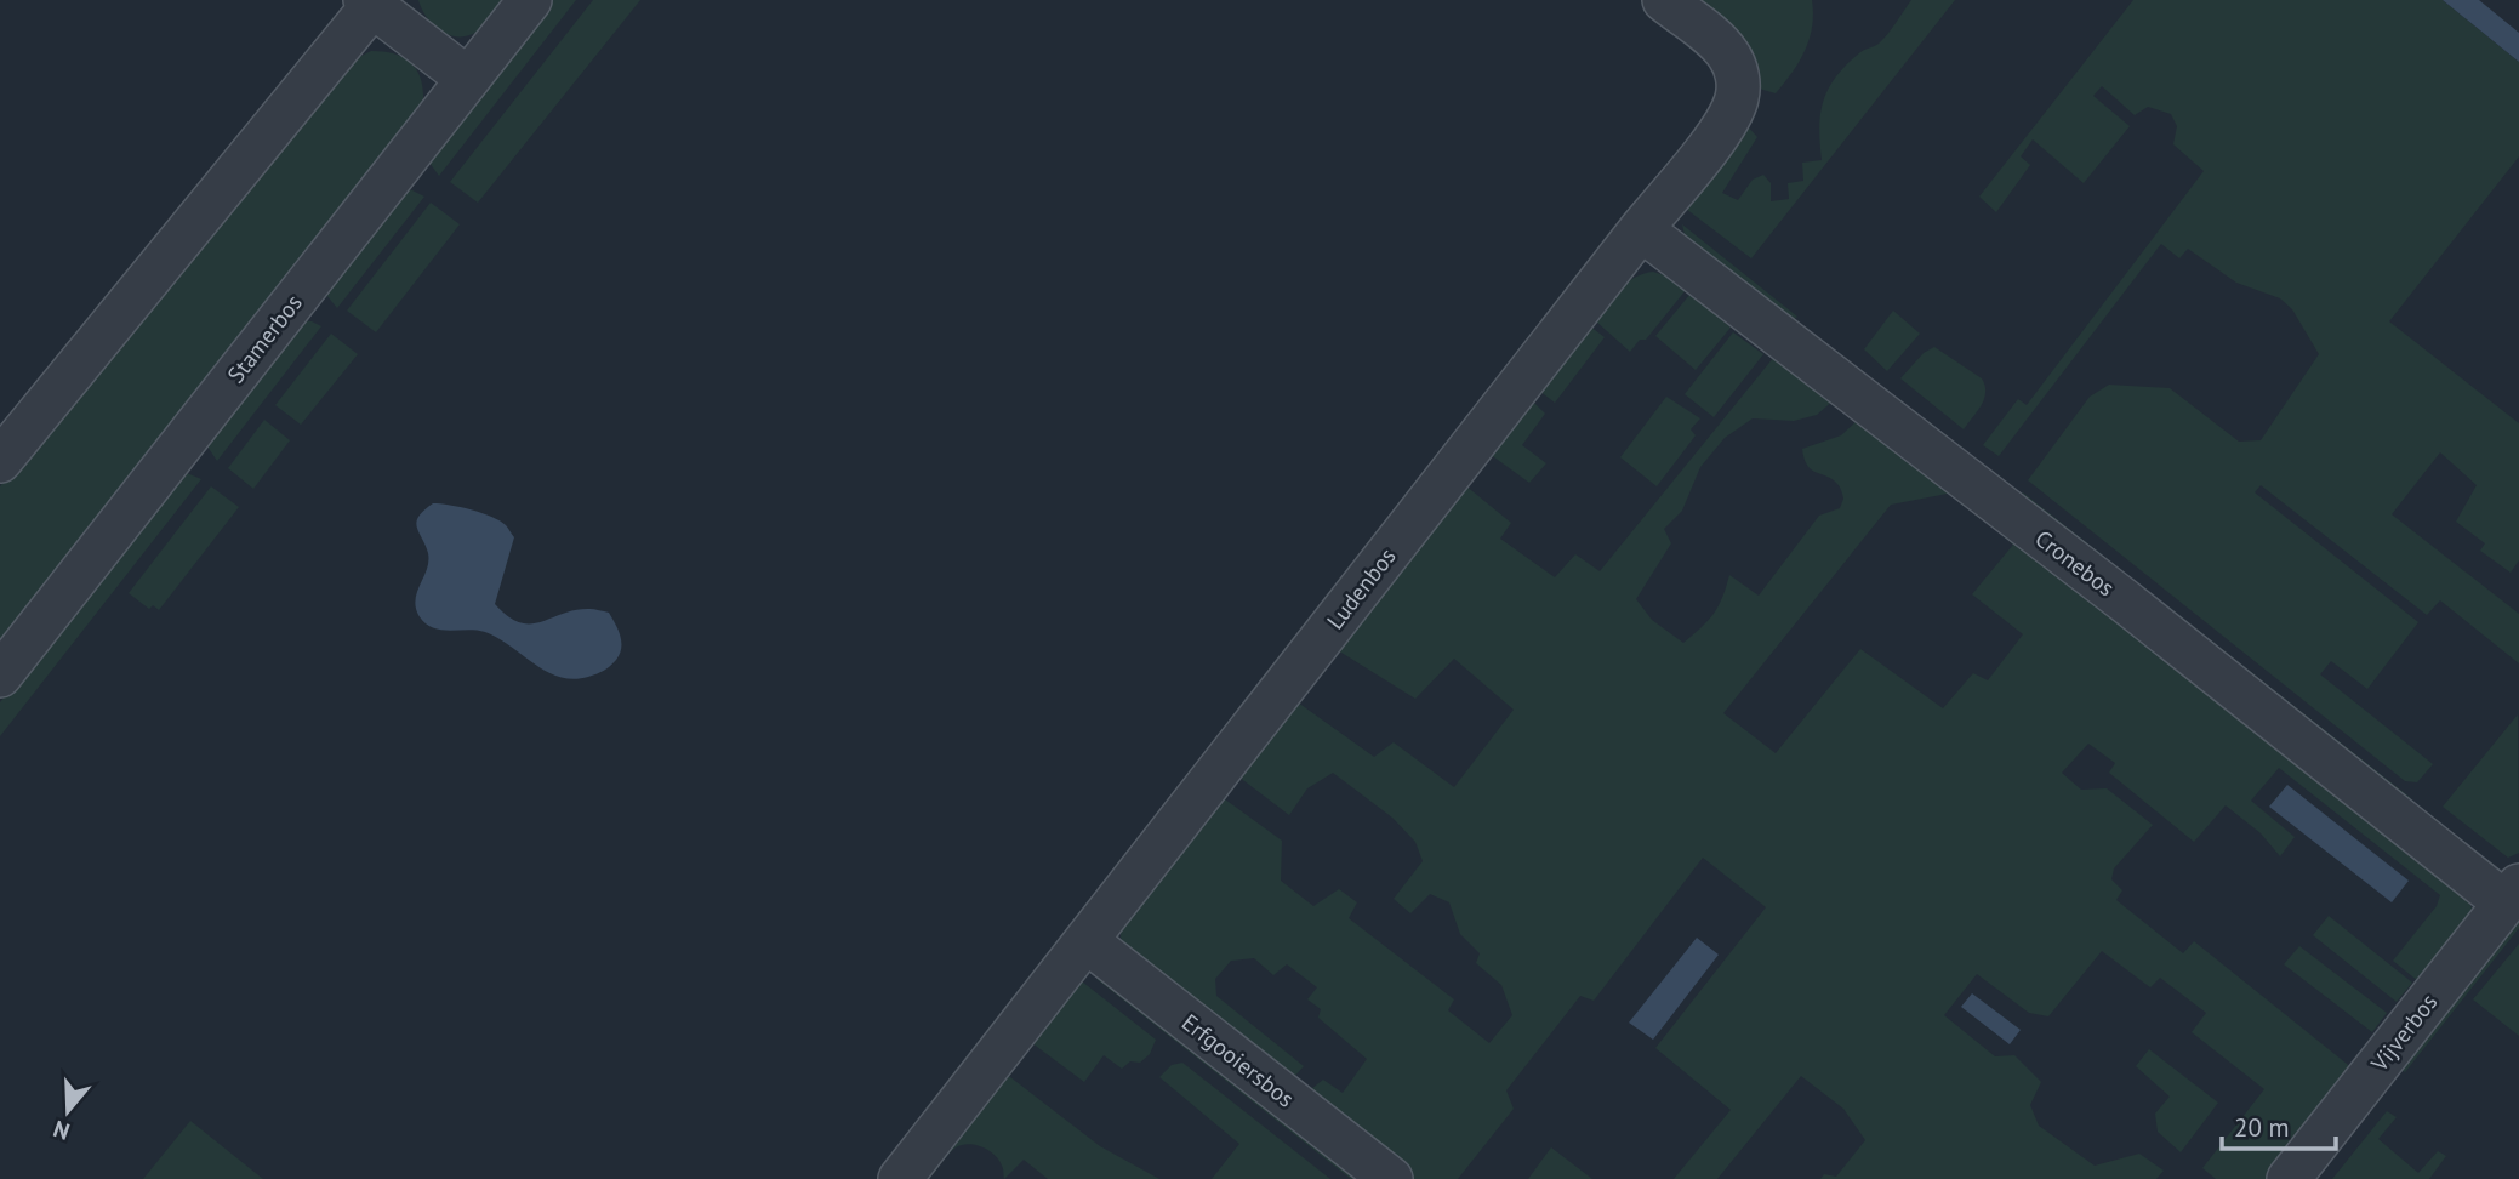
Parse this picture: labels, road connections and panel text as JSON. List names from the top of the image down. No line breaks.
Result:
{"streets":{"street":["Stamerbos","Cronebos","Ludenbos","Vijverbos","Erfgooiersbos"]},"crossings":[["Cronebos","Ludenbos"],["Cronebos","Vijverbos"],["Ludenbos","Erfgooiersbos"]],"scale_bar":"20 m","north":"bottom"}
